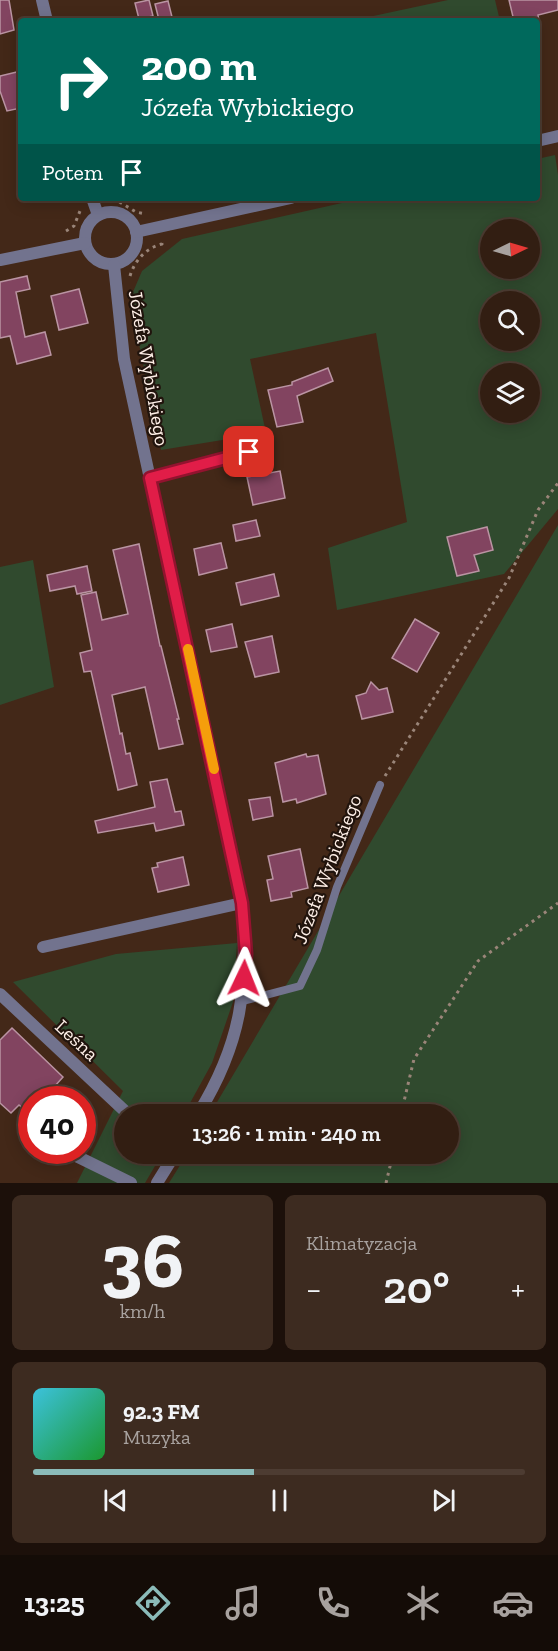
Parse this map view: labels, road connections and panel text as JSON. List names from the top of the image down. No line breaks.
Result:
{"streets":{"street":["Józefa Wybickiego","Leśna"]},"north":"right","page":{"turn":["200 m","Józefa Wybickiego"],"then":"Potem","limit":"40","trip":"13:26 · 1 min · 240 m","tile":[["36","km/h"],"Klimatyzacja"],"heat":["−","20°","+"],"song":["92.3 FM","Muzyka"],"tabs":"13:25"}}
